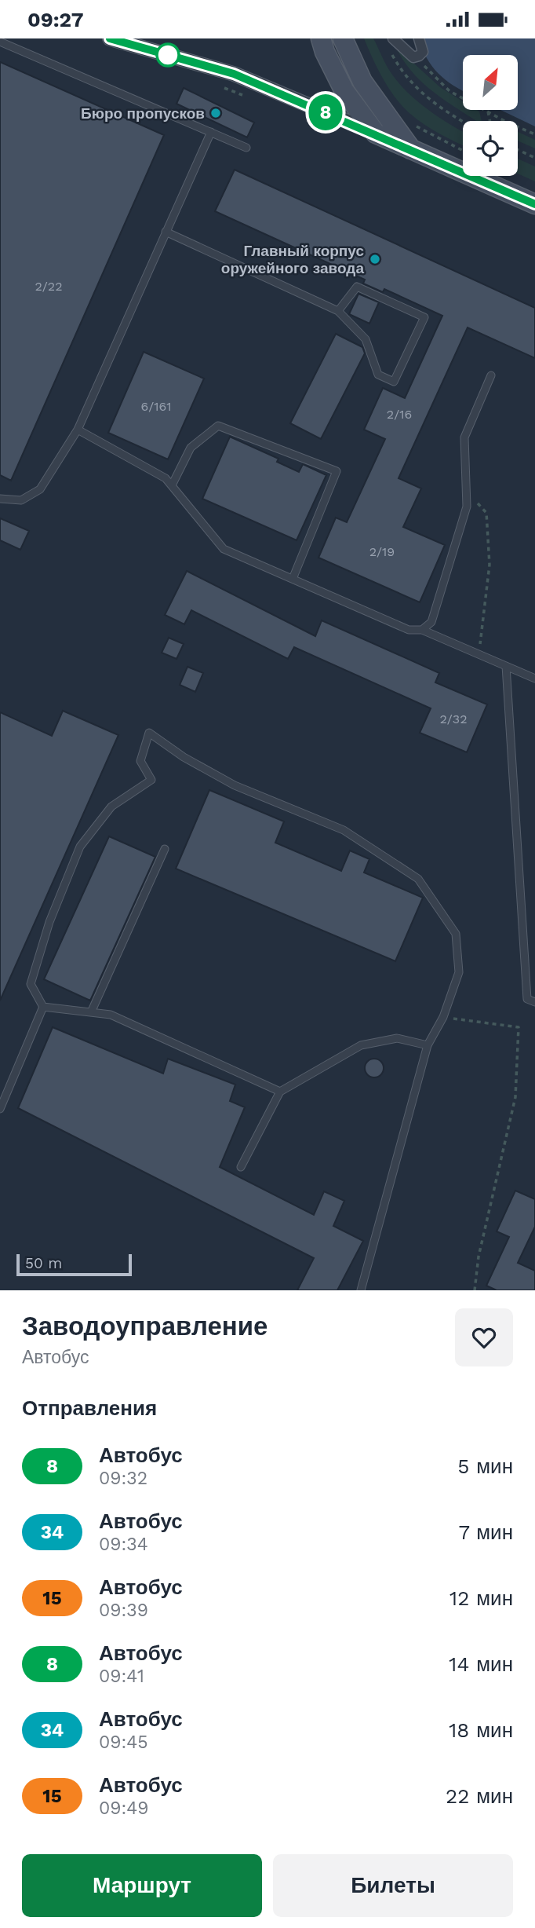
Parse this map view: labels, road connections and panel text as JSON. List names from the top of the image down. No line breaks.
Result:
{"places":["Бюро пропусков","Главный корпус оружейного завода"],"lines":["bus line 8"],"house_numbers":["2/22","6/161","2/16","2/19","2/32"],"scale_bar":"50 m","north":"top right","page":{"status":"09:27","on_map":"8","scale":"50 m","heading":[["Заводоуправление","Автобус"],"Отправления"],"list":[{"mark":"8","name":"Автобус","note":"09:32","value":"5 мин"},{"mark":"34","name":"Автобус","note":"09:34","value":"7 мин"},{"mark":"15","name":"Автобус","note":"09:39","value":"12 мин"},{"mark":"8","name":"Автобус","note":"09:41","value":"14 мин"},{"mark":"34","name":"Автобус","note":"09:45","value":"18 мин"},{"mark":"15","name":"Автобус","note":"09:49","value":"22 мин"}],"buttons":["Маршрут","Билеты"]}}
